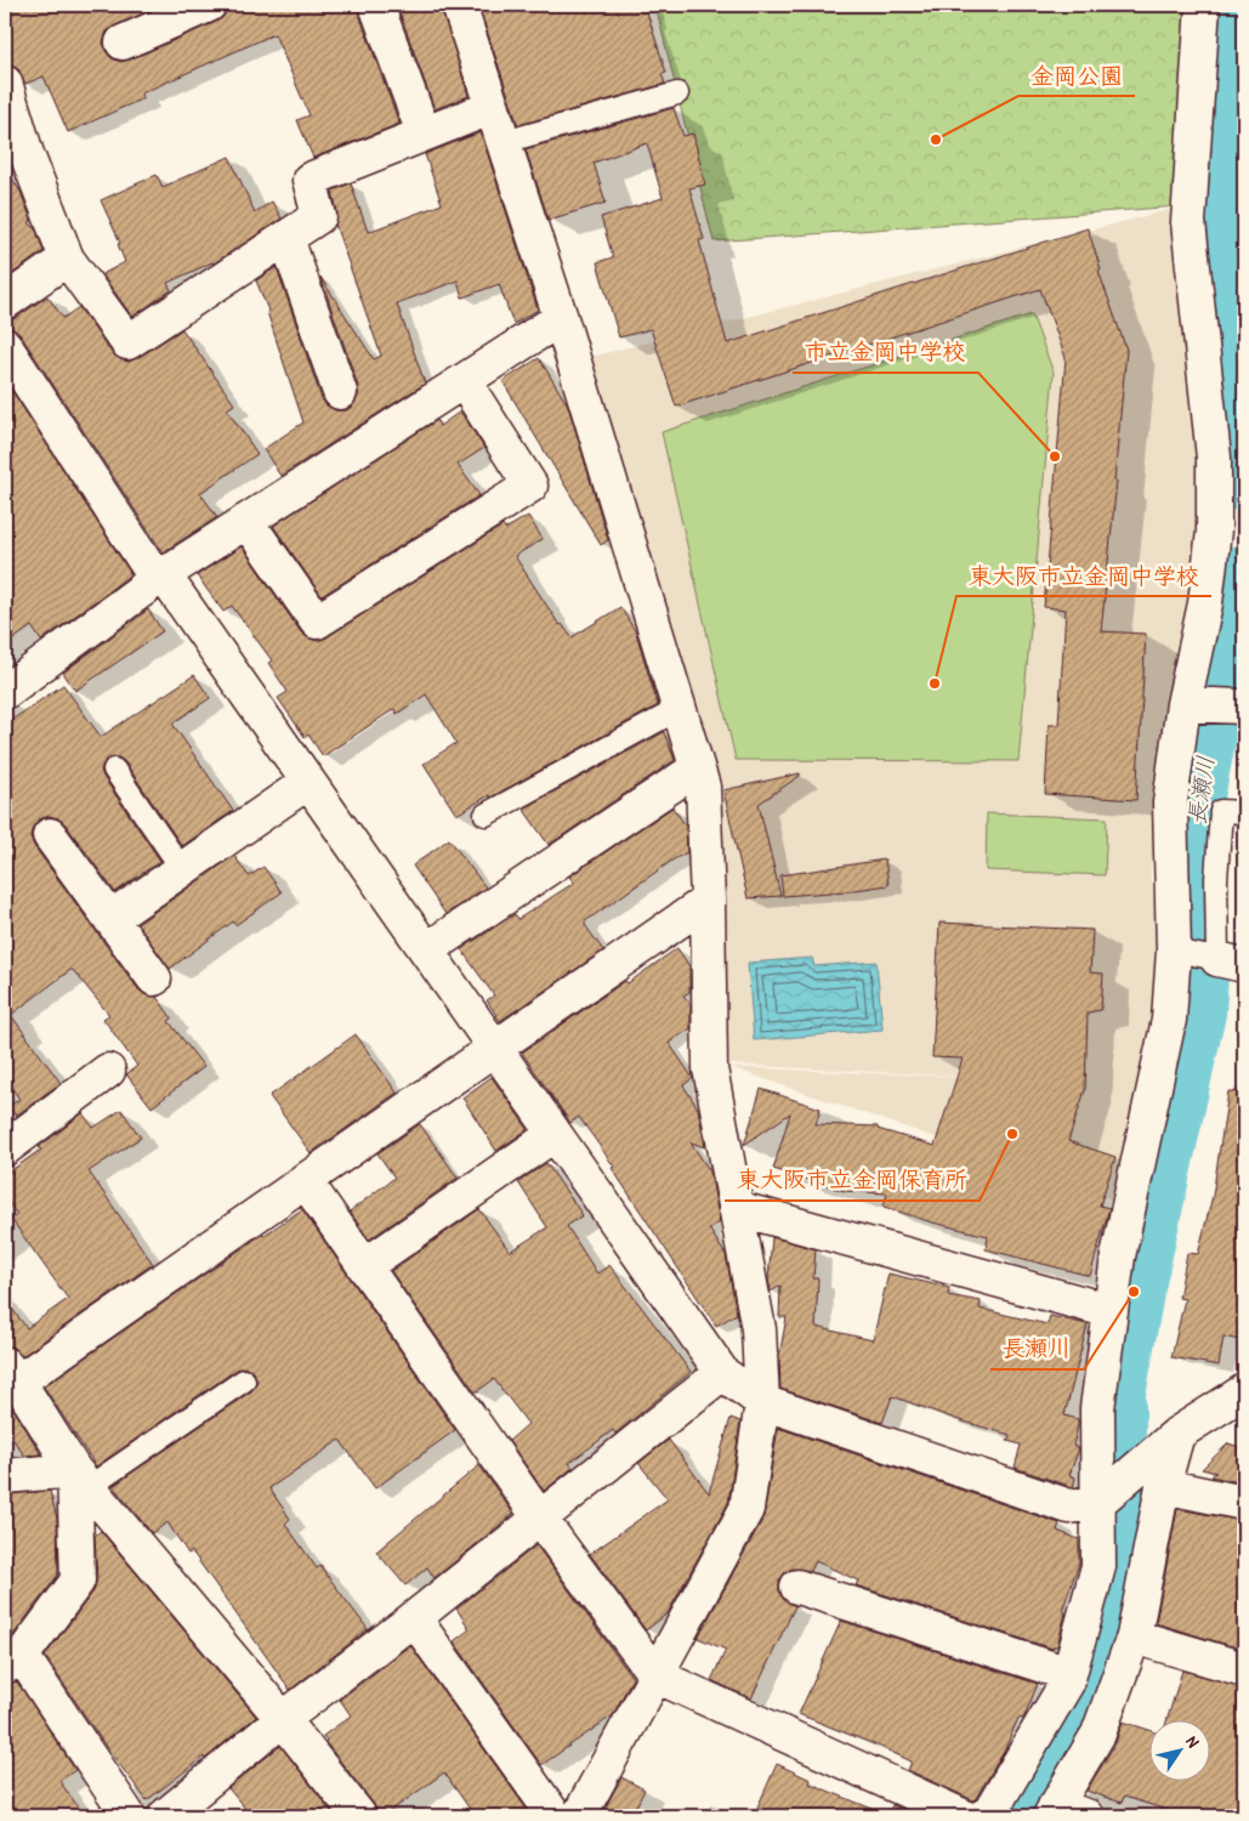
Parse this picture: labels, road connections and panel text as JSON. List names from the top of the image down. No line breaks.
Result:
{"water":["長瀬川"],"places":["金岡公園","市立金岡中学校","東大阪市立金岡中学校","東大阪市立金岡保育所","長瀬川"],"north":"top right"}
